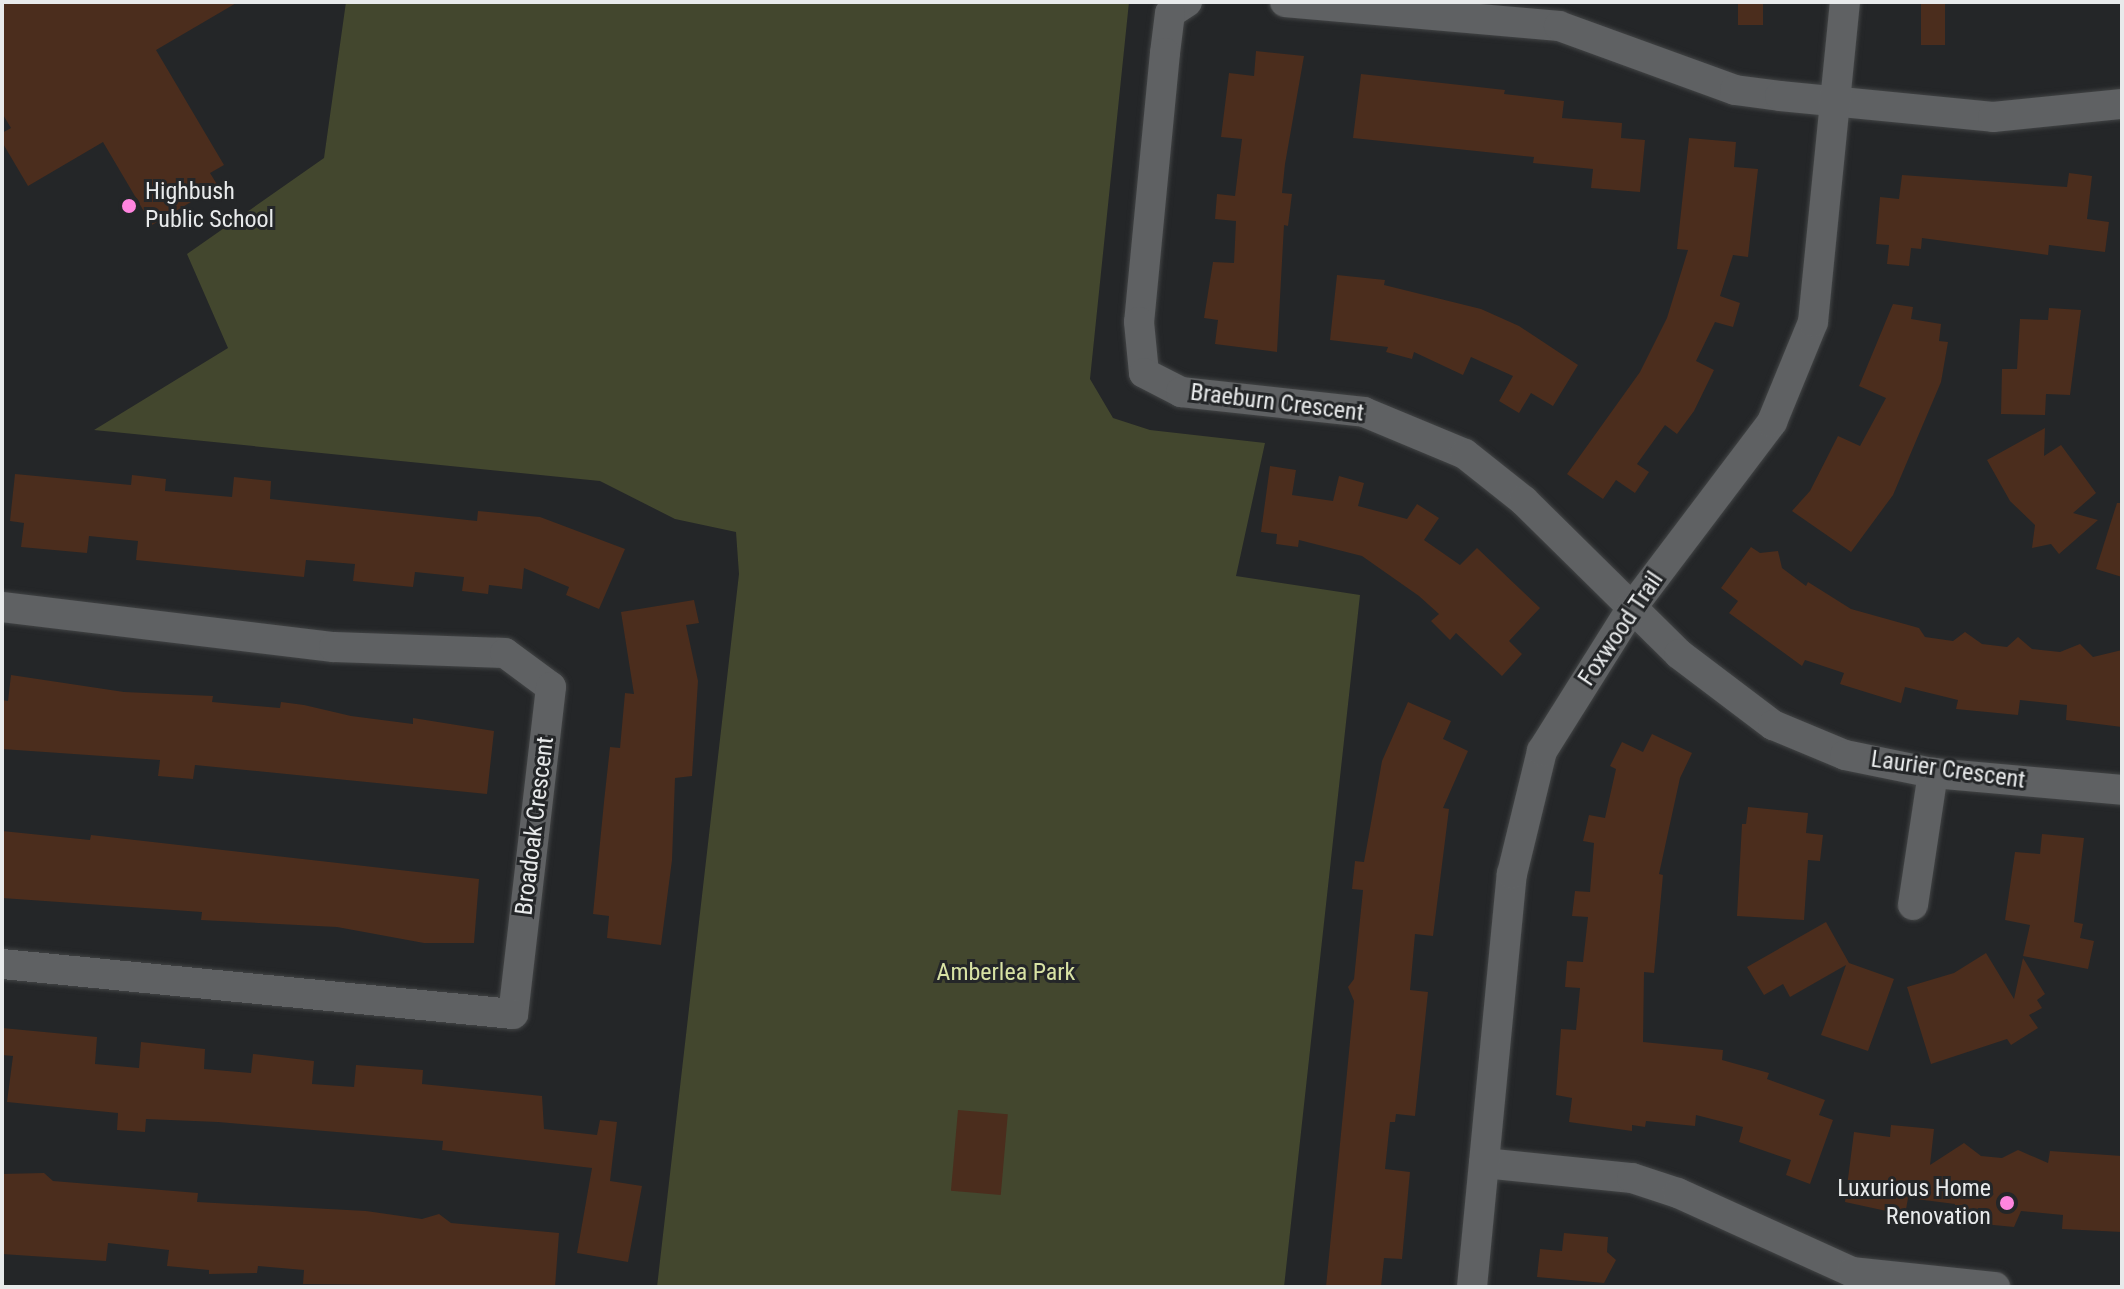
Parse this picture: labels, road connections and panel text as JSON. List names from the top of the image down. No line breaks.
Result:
{"streets":{"street":["Braeburn Crescent","Foxwood Trail","Laurier Crescent","Broadoak Crescent"]},"crossings":[["Braeburn Crescent","Foxwood Trail"],["Braeburn Crescent","Laurier Crescent"],["Foxwood Trail","Laurier Crescent"]],"parks":["Amberlea Park"],"places":["Highbush Public School","Luxurious Home Renovation"]}
